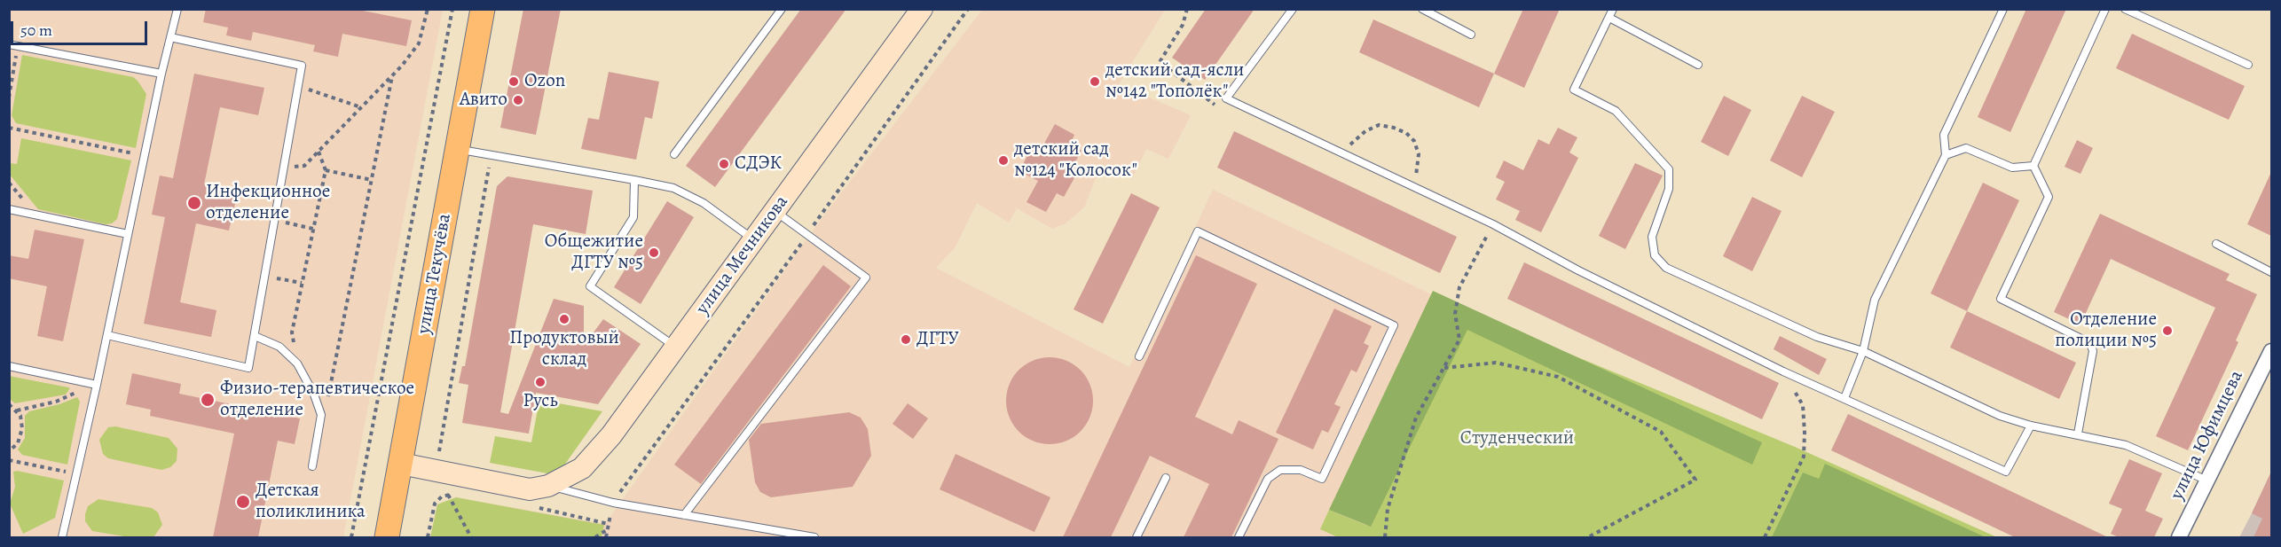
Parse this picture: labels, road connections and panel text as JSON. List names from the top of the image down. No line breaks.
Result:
{"streets":{"main road":["улица Мечникова","улица Текучёва"],"street":["улица Юфимцева"]},"parks":["Студенческий"],"places":["Ozon","детский сад-ясли №142 \"Тополёк\"","Авито","детский сад №124 \"Колосок\"","СДЭК","Инфекционное отделение","Общежитие ДГТУ №5","Продуктовый склад","Отделение полиции №5","ДГТУ","Русь","Физио-терапевтическое отделение","Детская поликлиника"],"scale_bar":"50 m"}
